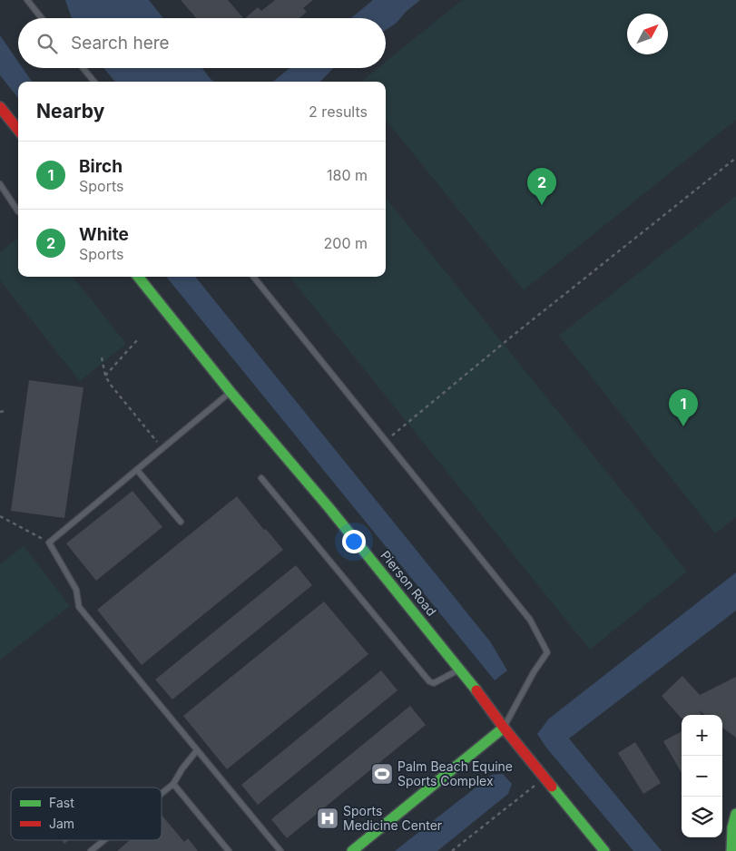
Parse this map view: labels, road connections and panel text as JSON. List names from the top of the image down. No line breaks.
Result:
{"streets":{"street":["Pierson Road"]},"places":{"sports":["Palm Beach Equine Sports Complex"],"hospital":["Sports Medicine Center"]},"legend":["Fast","Jam"],"north":"top right","page":{"search":"Search here","heading":["Nearby","2 results"],"list":[{"mark":"1","name":"Birch","note":"Sports","value":"180 m"},{"mark":"2","name":"White","note":"Sports","value":"200 m"}],"pins":["2","1"],"map_buttons":["+","−"]}}
